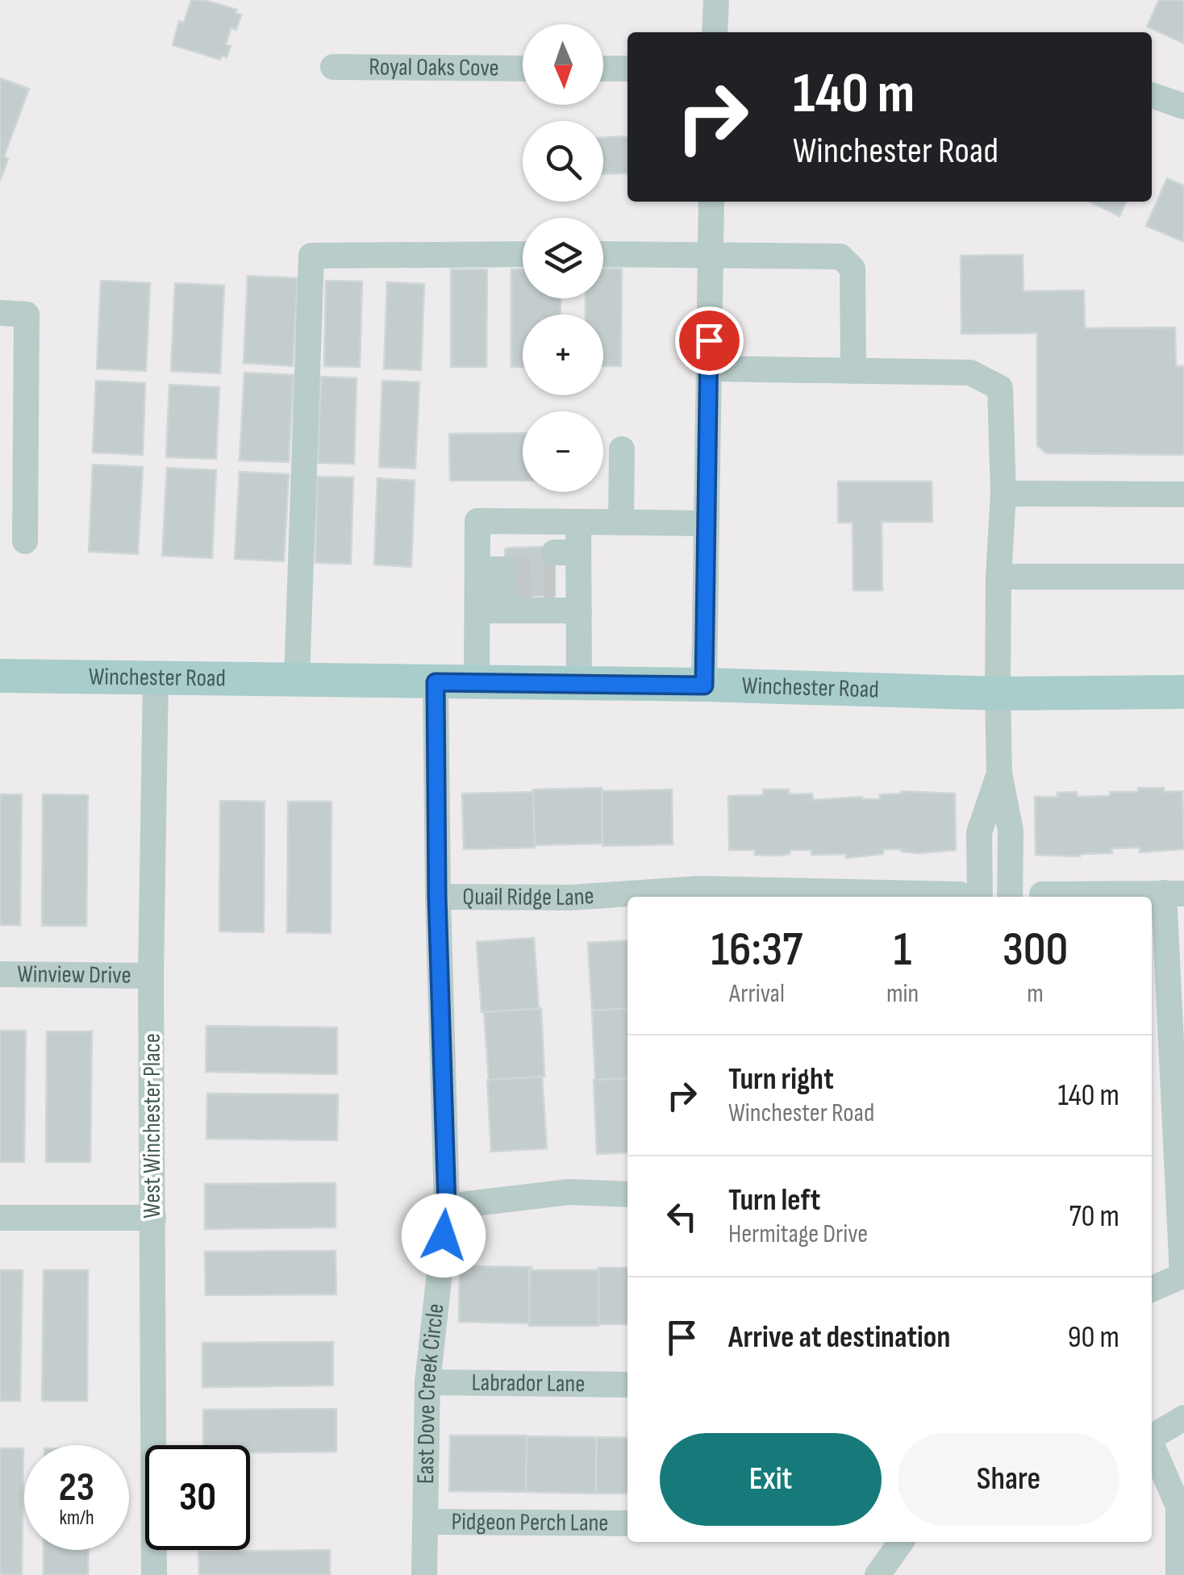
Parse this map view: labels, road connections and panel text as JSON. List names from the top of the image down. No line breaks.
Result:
{"streets":{"main road":["Winchester Road"],"street":["Royal Oaks Cove","Quail Ridge Lane","Winview Drive","West Winchester Place","Labrador Lane","East Dove Creek Circle","Pidgeon Perch Lane"]},"crossings":[["Winchester Road","West Winchester Place"],["Winchester Road","East Dove Creek Circle"],["Quail Ridge Lane","East Dove Creek Circle"],["Winview Drive","West Winchester Place"],["Labrador Lane","East Dove Creek Circle"],["East Dove Creek Circle","Pidgeon Perch Lane"]],"north":"bottom","page":{"map_buttons":["+","−"],"turn":["140 m","Winchester Road"],"eta":["16:37","Arrival","1","min","300","m"],"list":[{"name":"Turn right","note":"Winchester Road","value":"140 m"},{"name":"Turn left","note":"Hermitage Drive","value":"70 m"},{"name":"Arrive at destination","value":"90 m"}],"buttons":["Exit","Share"],"speed":"23 km/h","limit":"30"}}
